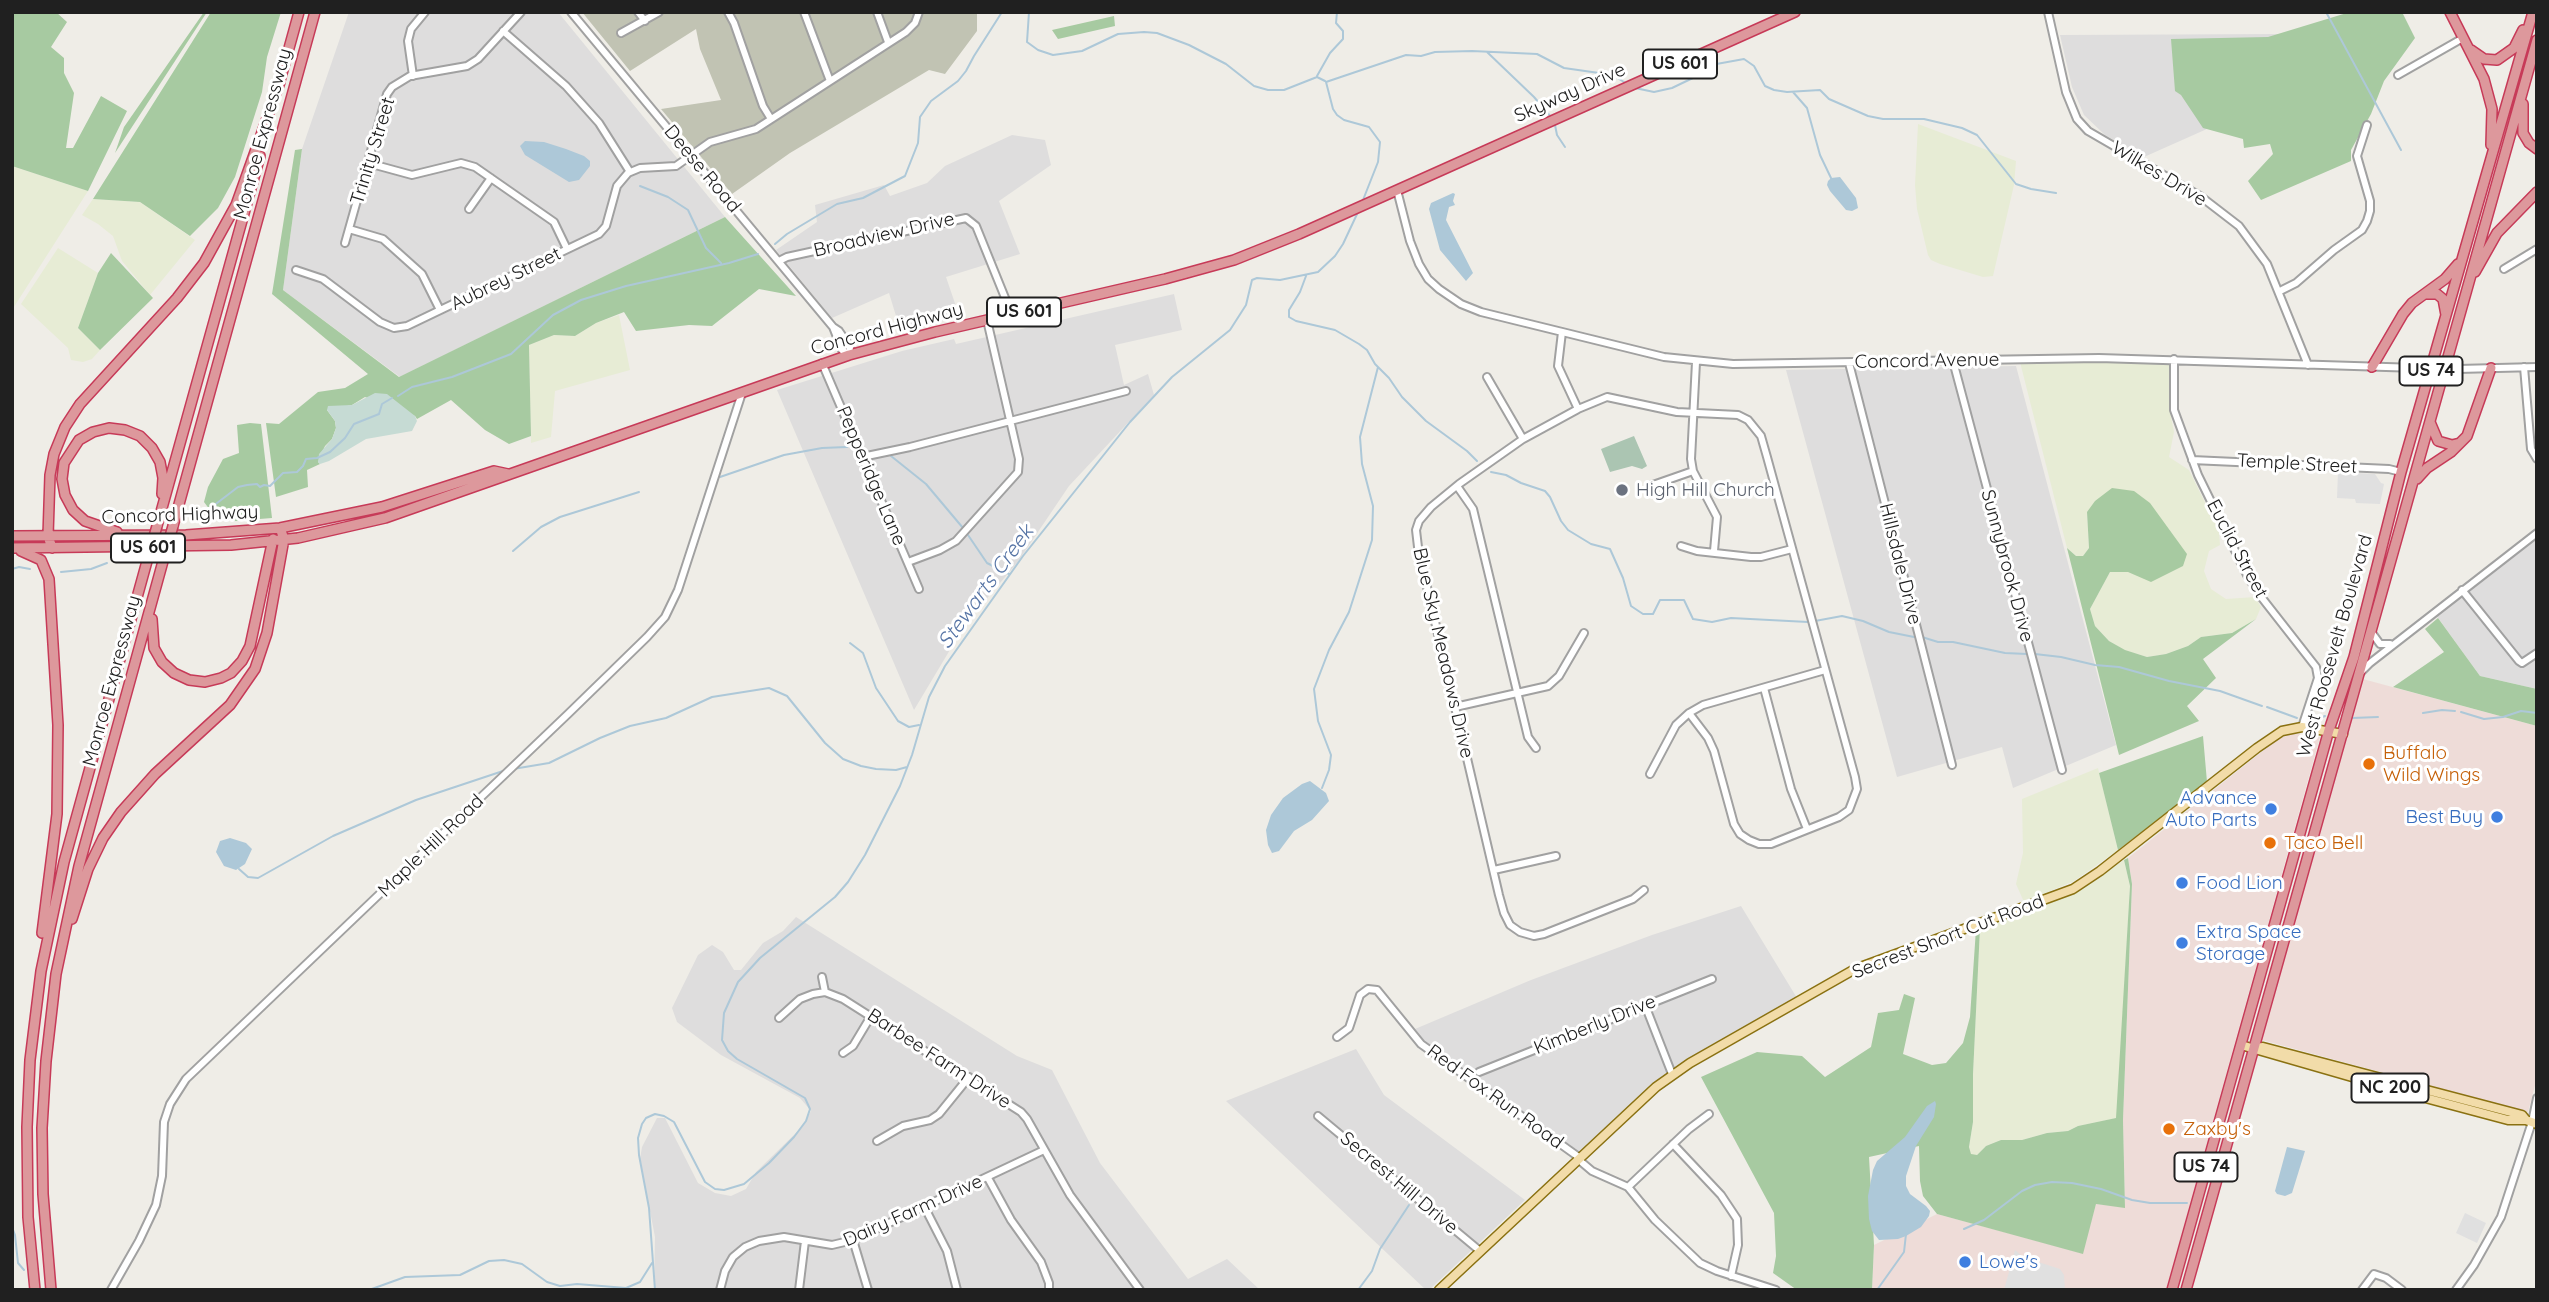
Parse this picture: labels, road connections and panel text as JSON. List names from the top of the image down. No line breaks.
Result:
{"streets":{"highway":["US 601","Skyway Drive","Monroe Expressway","Concord Highway","US 74","West Roosevelt Boulevard"],"main road":["Secrest Short Cut Road","NC 200"],"street":["Trinity Street","Deese Road","Wilkes Drive","Broadview Drive","Aubrey Street","Concord Avenue","Temple Street","Pepperidge Lane","Euclid Street","Hillsdale Drive","Sunnybrook Drive","Blue Sky Meadows Drive","Maple Hill Road","Kimberly Drive","Barbee Farm Drive","Red Fox Run Road","Secrest Hill Drive","Dairy Farm Drive"]},"crossings":[["Skyway Drive","Concord Highway"],["Skyway Drive","Concord Avenue"],["Deese Road","Broadview Drive"],["Deese Road","Concord Highway"],["Wilkes Drive","Concord Avenue"],["Broadview Drive","Concord Highway"],["Concord Highway","Concord Avenue"],["Concord Highway","Pepperidge Lane"],["Concord Highway","Maple Hill Road"],["Concord Avenue","Euclid Street"],["Concord Avenue","Hillsdale Drive"],["Concord Avenue","Sunnybrook Drive"],["Temple Street","Euclid Street"],["Temple Street","West Roosevelt Boulevard"],["Euclid Street","Secrest Short Cut Road"],["West Roosevelt Boulevard","Secrest Short Cut Road"],["West Roosevelt Boulevard","NC 200"],["Secrest Short Cut Road","Red Fox Run Road"],["Secrest Short Cut Road","Secrest Hill Drive"],["Barbee Farm Drive","Dairy Farm Drive"]],"water":["Stewarts Creek"],"places":["High Hill Church","Buffalo Wild Wings","Advance Auto Parts","Best Buy","Taco Bell","Food Lion","Extra Space Storage","Zaxby's","Lowe's"]}
